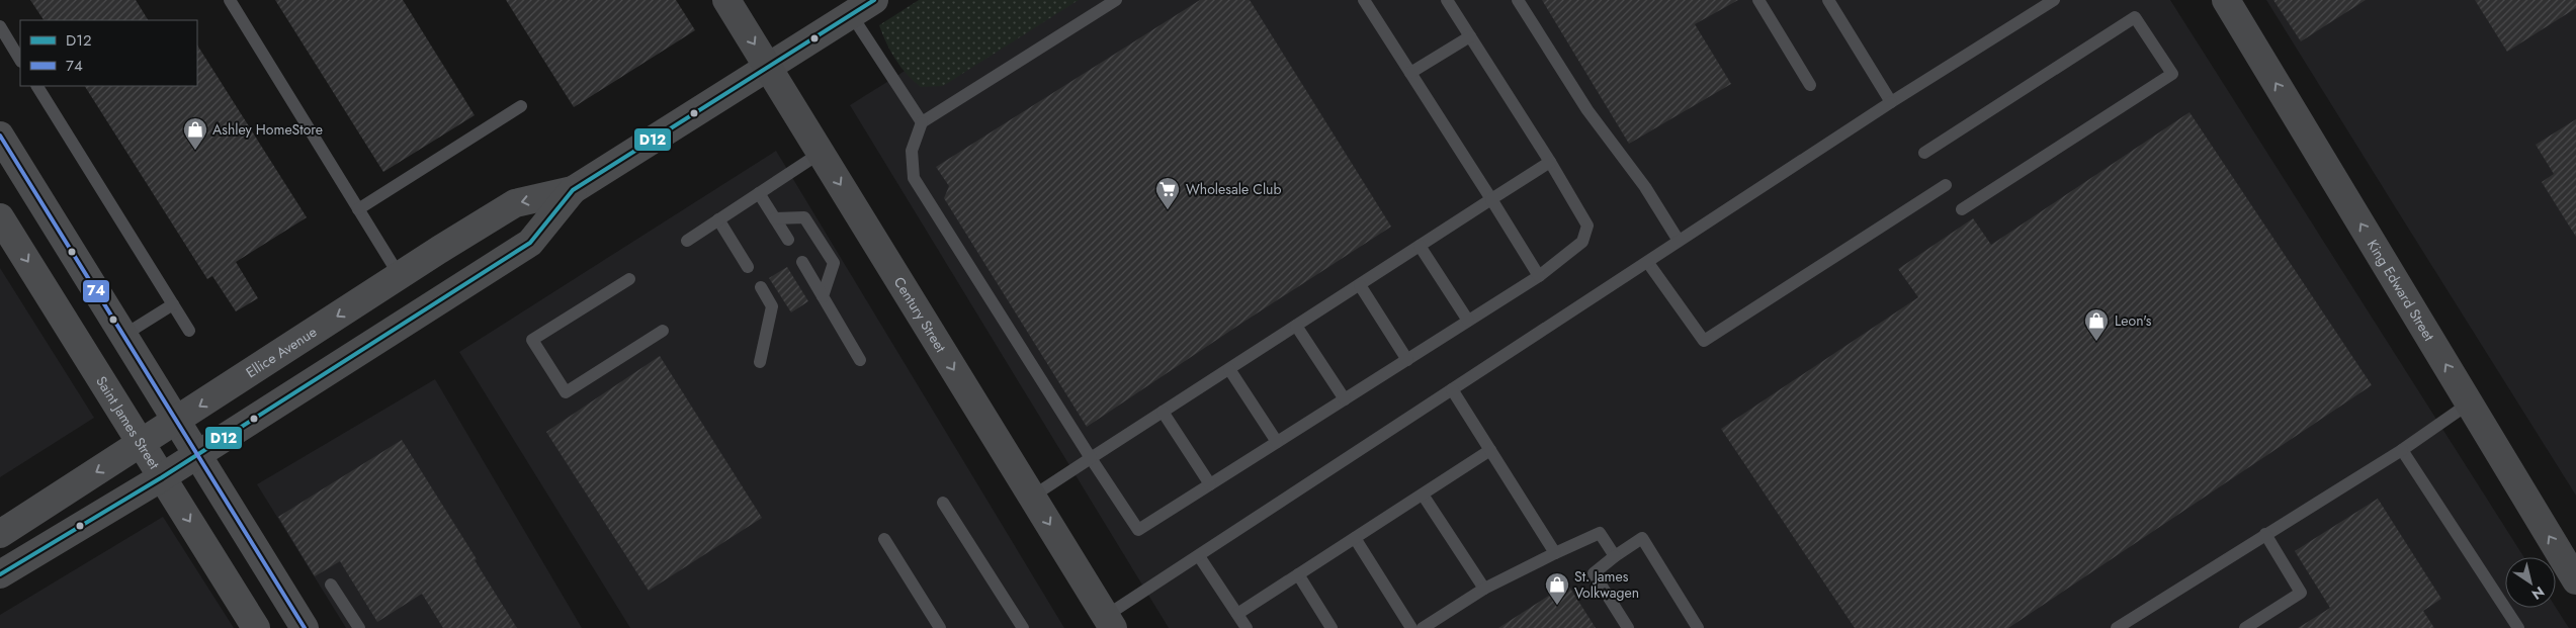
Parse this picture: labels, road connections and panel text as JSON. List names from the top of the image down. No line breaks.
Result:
{"streets":{"main road":["King Edward Street","Century Street","Ellice Avenue","Saint James Street"]},"crossings":[["Century Street","Ellice Avenue"],["Ellice Avenue","Saint James Street"]],"one_way":["King Edward Street","Century Street"],"places":{"shop":["Ashley HomeStore","Leon's","St. James Volkwagen"],"supermarket":["Wholesale Club"]},"lines":["transit line D12","transit line 74"],"legend":["D12","74"],"north":"bottom right"}
